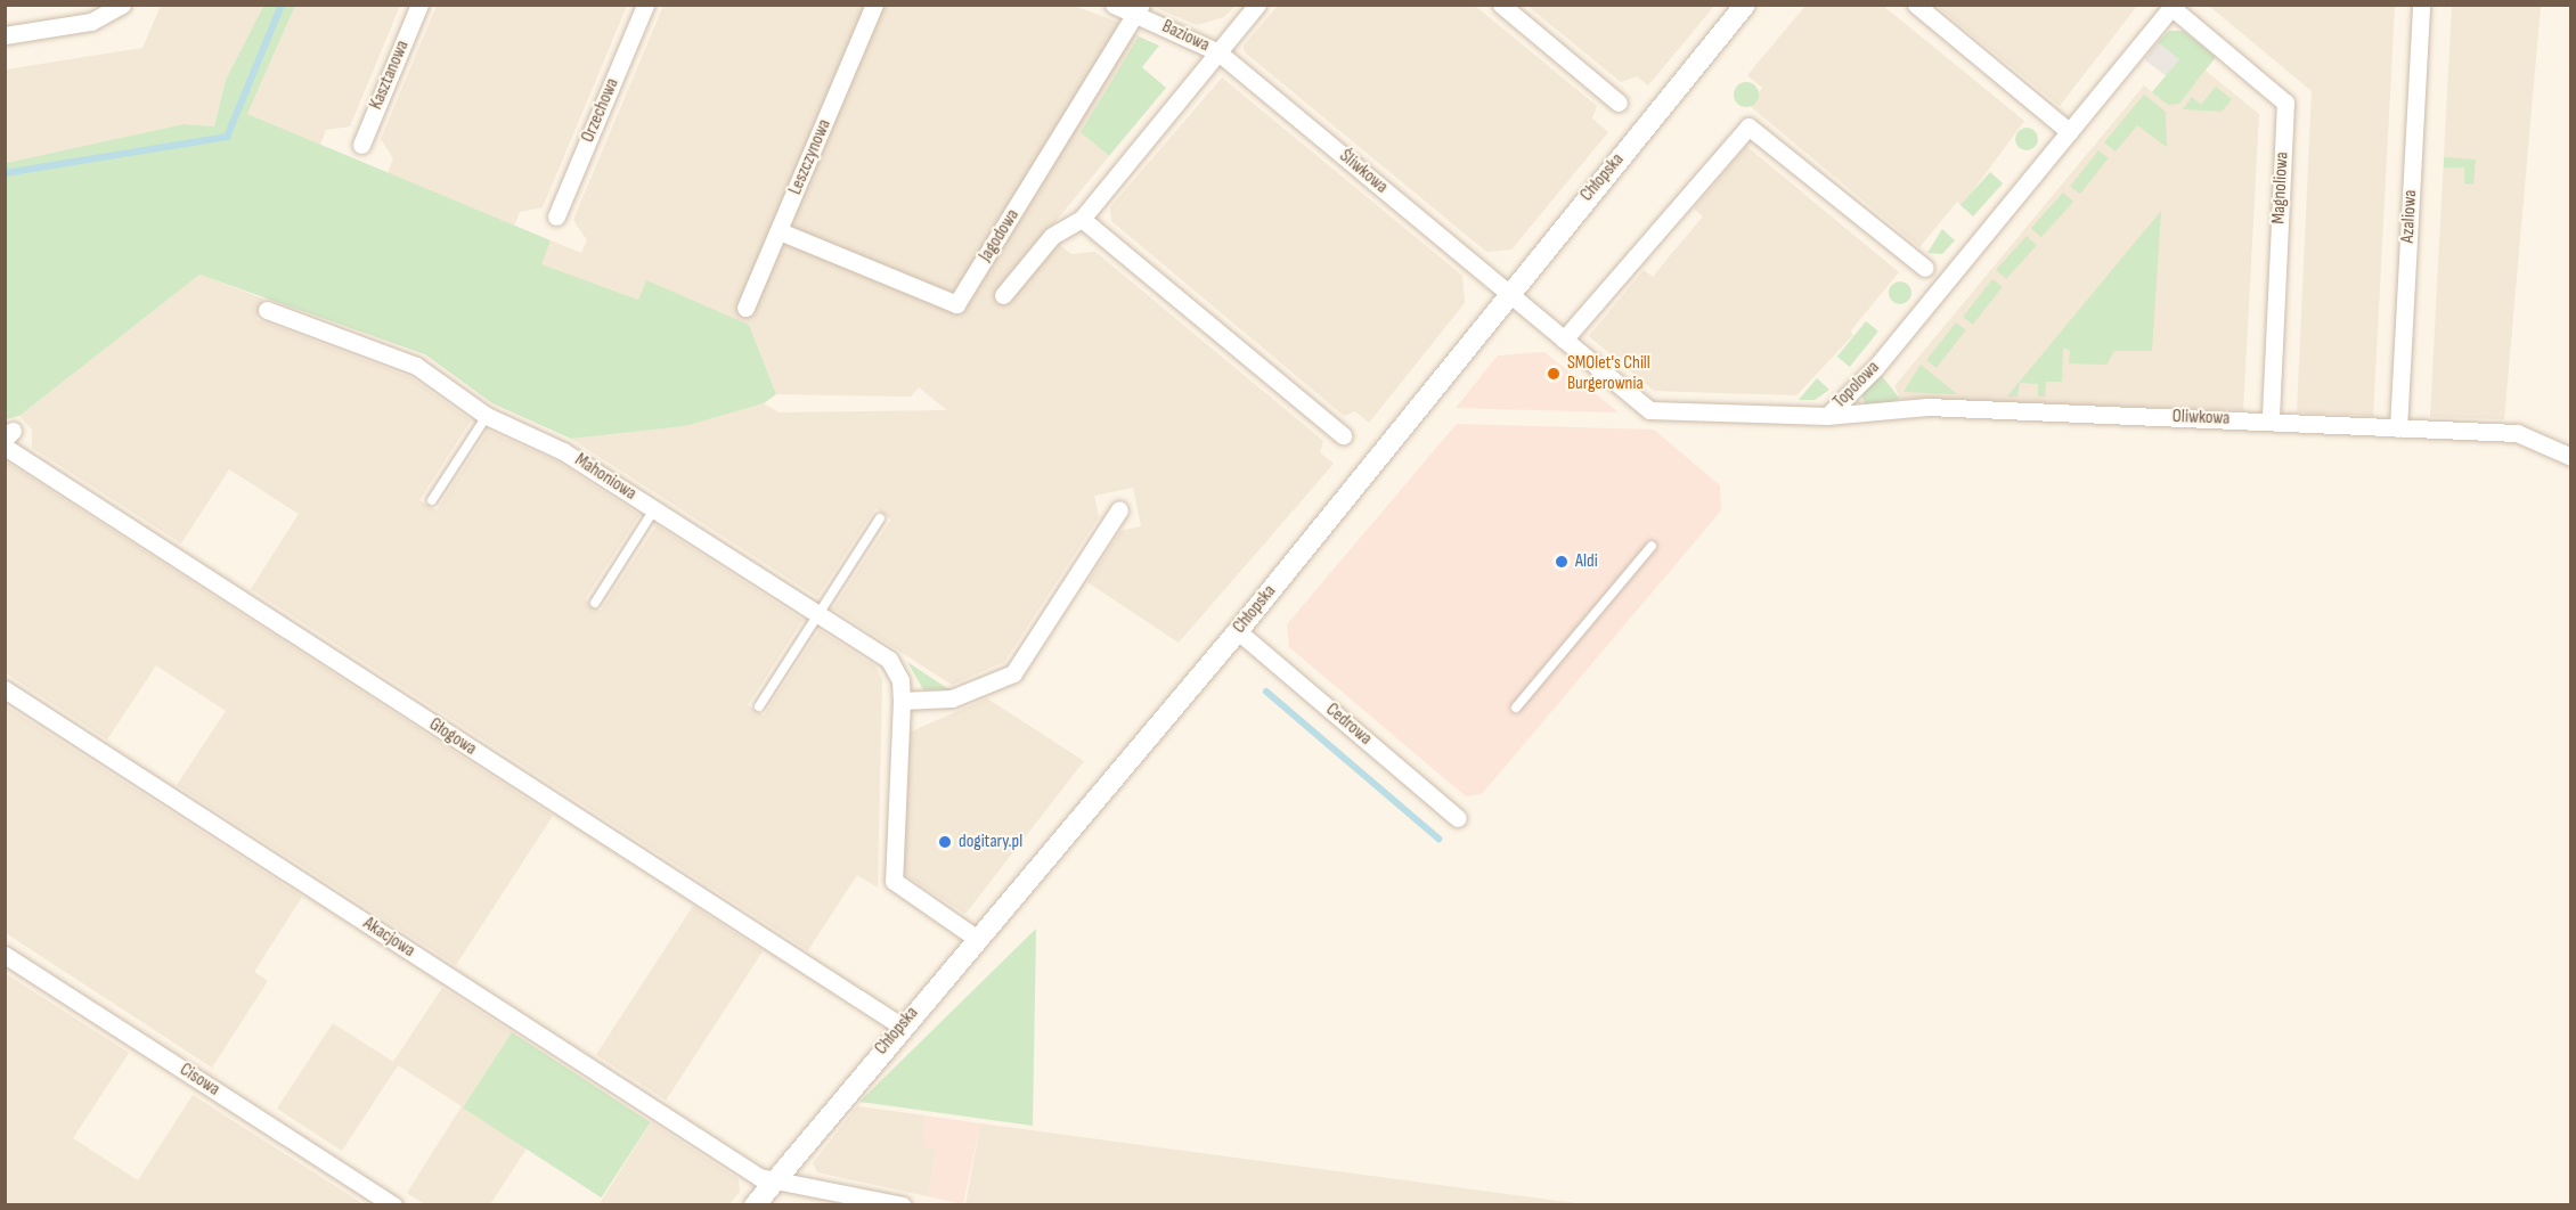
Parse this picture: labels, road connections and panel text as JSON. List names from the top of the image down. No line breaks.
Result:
{"streets":{"street":["Baziowa","Kasztanowa","Orzechowa","Leszczynowa","Śliwkowa","Chłopska","Magnoliowa","Azaliowa","Jagodowa","Topolowa","Oliwkowa","Mahoniowa","Cedrowa","Głogowa","Akacjowa","Cisowa"]},"crossings":[["Baziowa","Śliwkowa"],["Baziowa","Jagodowa"],["Leszczynowa","Jagodowa"],["Śliwkowa","Chłopska"],["Śliwkowa","Topolowa"],["Chłopska","Topolowa"],["Chłopska","Mahoniowa"],["Chłopska","Cedrowa"],["Chłopska","Głogowa"],["Chłopska","Akacjowa"],["Magnoliowa","Topolowa"],["Magnoliowa","Oliwkowa"],["Azaliowa","Oliwkowa"],["Topolowa","Oliwkowa"]],"places":["SMOlet's Chill Burgerownia","Aldi","dogitary.pl"]}
